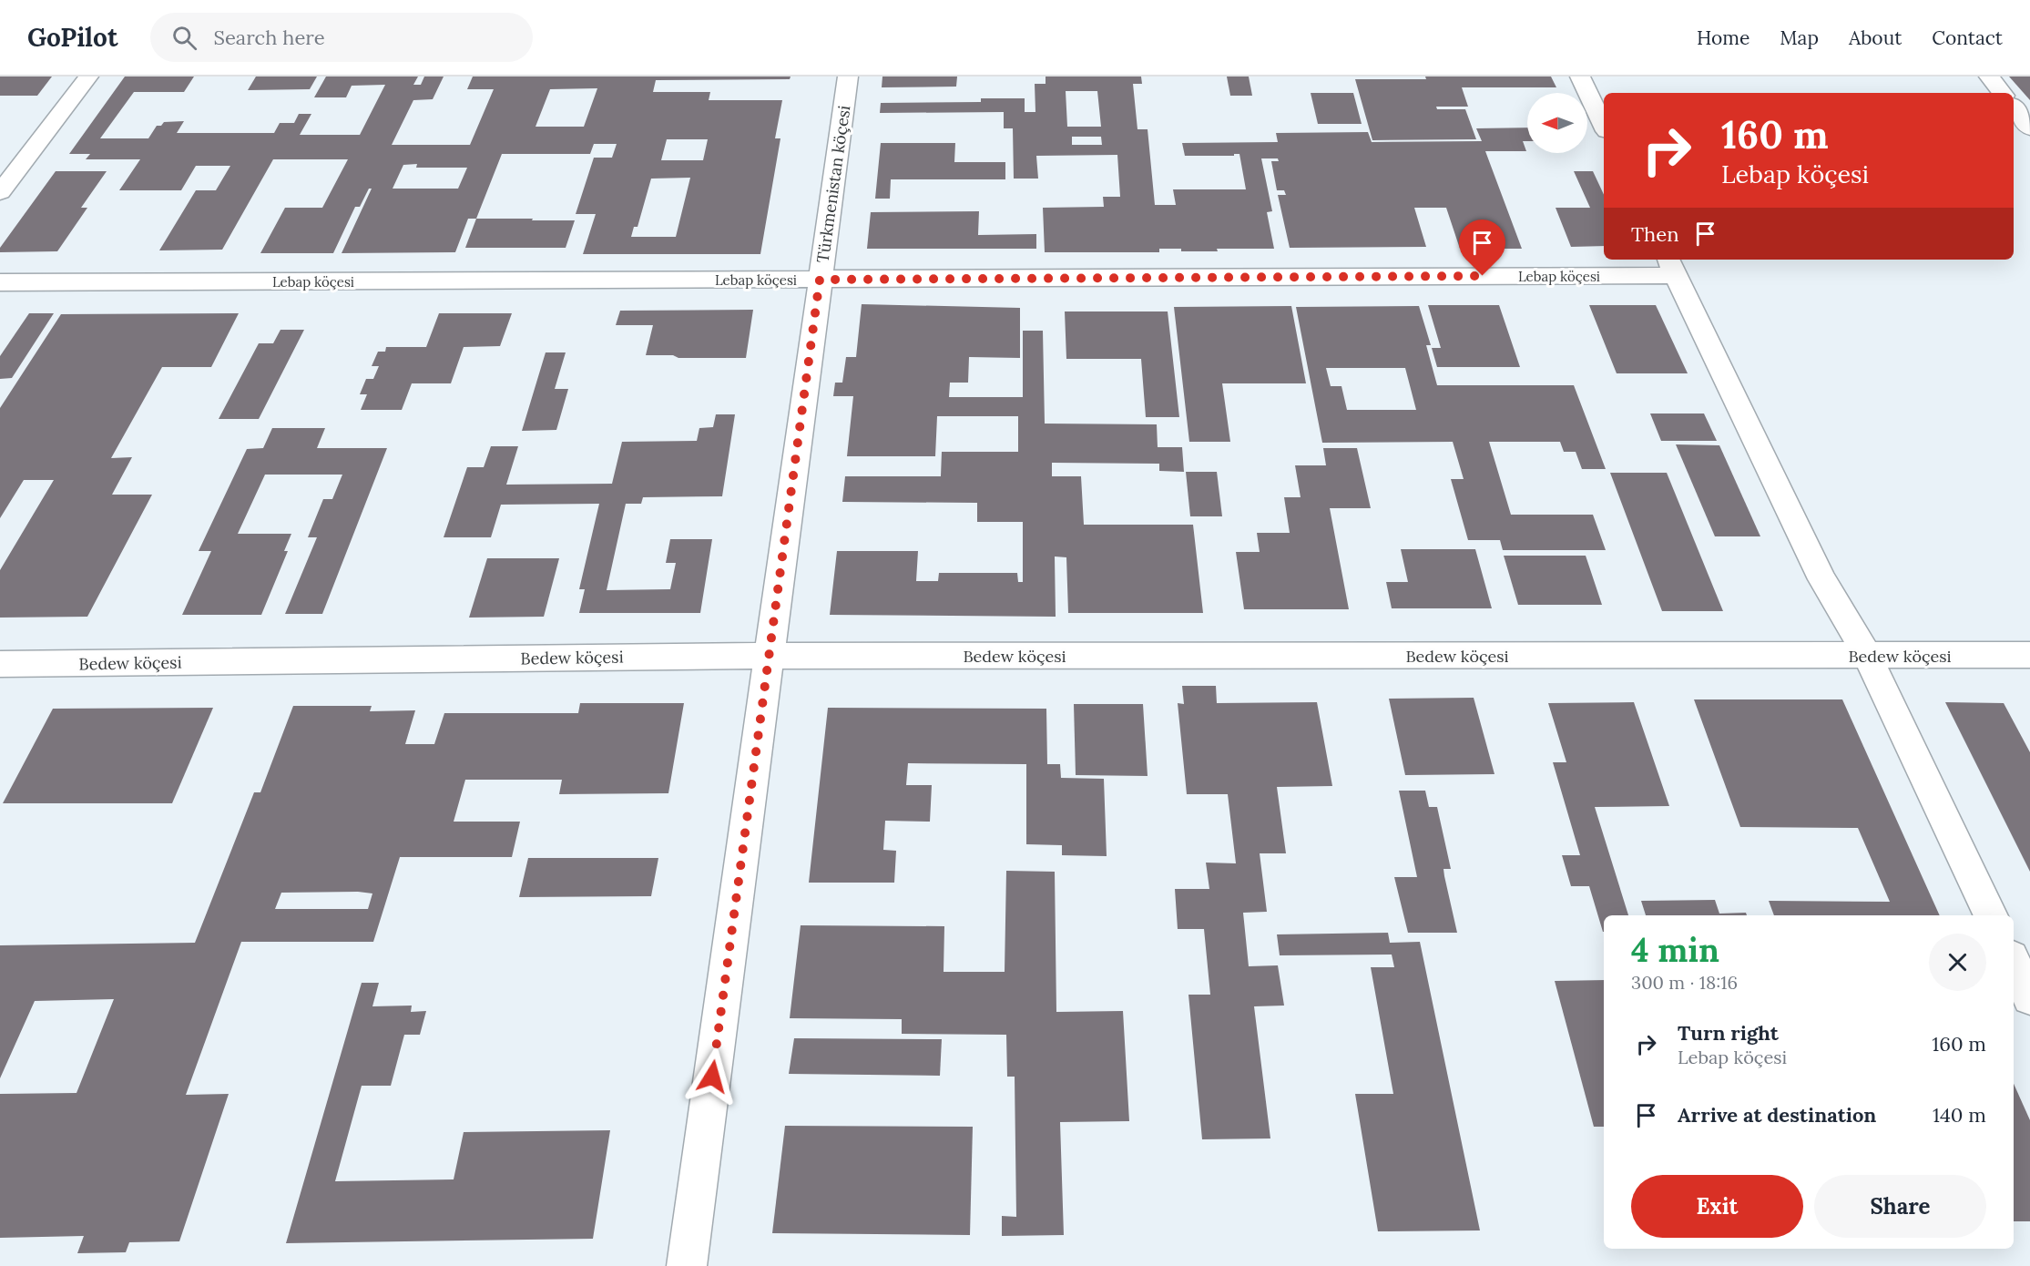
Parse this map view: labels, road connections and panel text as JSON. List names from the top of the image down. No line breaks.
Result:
{"streets":{"street":["Türkmenistan köçesi","Lebap köçesi","Bedew köçesi"]},"crossings":[["Türkmenistan köçesi","Lebap köçesi"],["Türkmenistan köçesi","Bedew köçesi"]],"north":"left","page":{"header":"GoPilot","search":"Search here","nav":["Home","Map","About","Contact"],"turn":["160 m","Lebap köçesi"],"then":"Then","heading":["4 min","300 m · 18:16"],"list":[{"name":"Turn right","note":"Lebap köçesi","value":"160 m"},{"name":"Arrive at destination","value":"140 m"}],"buttons":["Exit","Share"]}}
